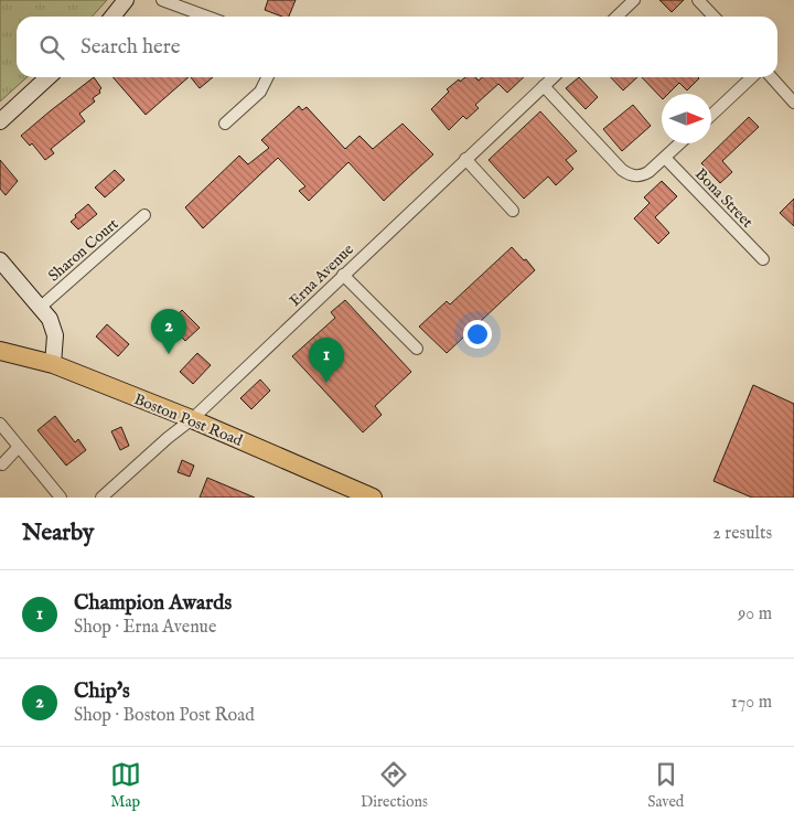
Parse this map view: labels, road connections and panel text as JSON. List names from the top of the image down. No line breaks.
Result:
{"streets":{"main road":["Boston Post Road"],"street":["Bona Street","Sharon Court","Erna Avenue"]},"crossings":[["Erna Avenue","Boston Post Road"]],"north":"right","page":{"search":"Search here","pins":["2","1"],"heading":["Nearby","2 results"],"list":[{"mark":"1","name":"Champion Awards","note":"Shop · Erna Avenue","value":"90 m"},{"mark":"2","name":"Chip's","note":"Shop · Boston Post Road","value":"170 m"}],"nav":["Map","Directions","Saved"]}}
